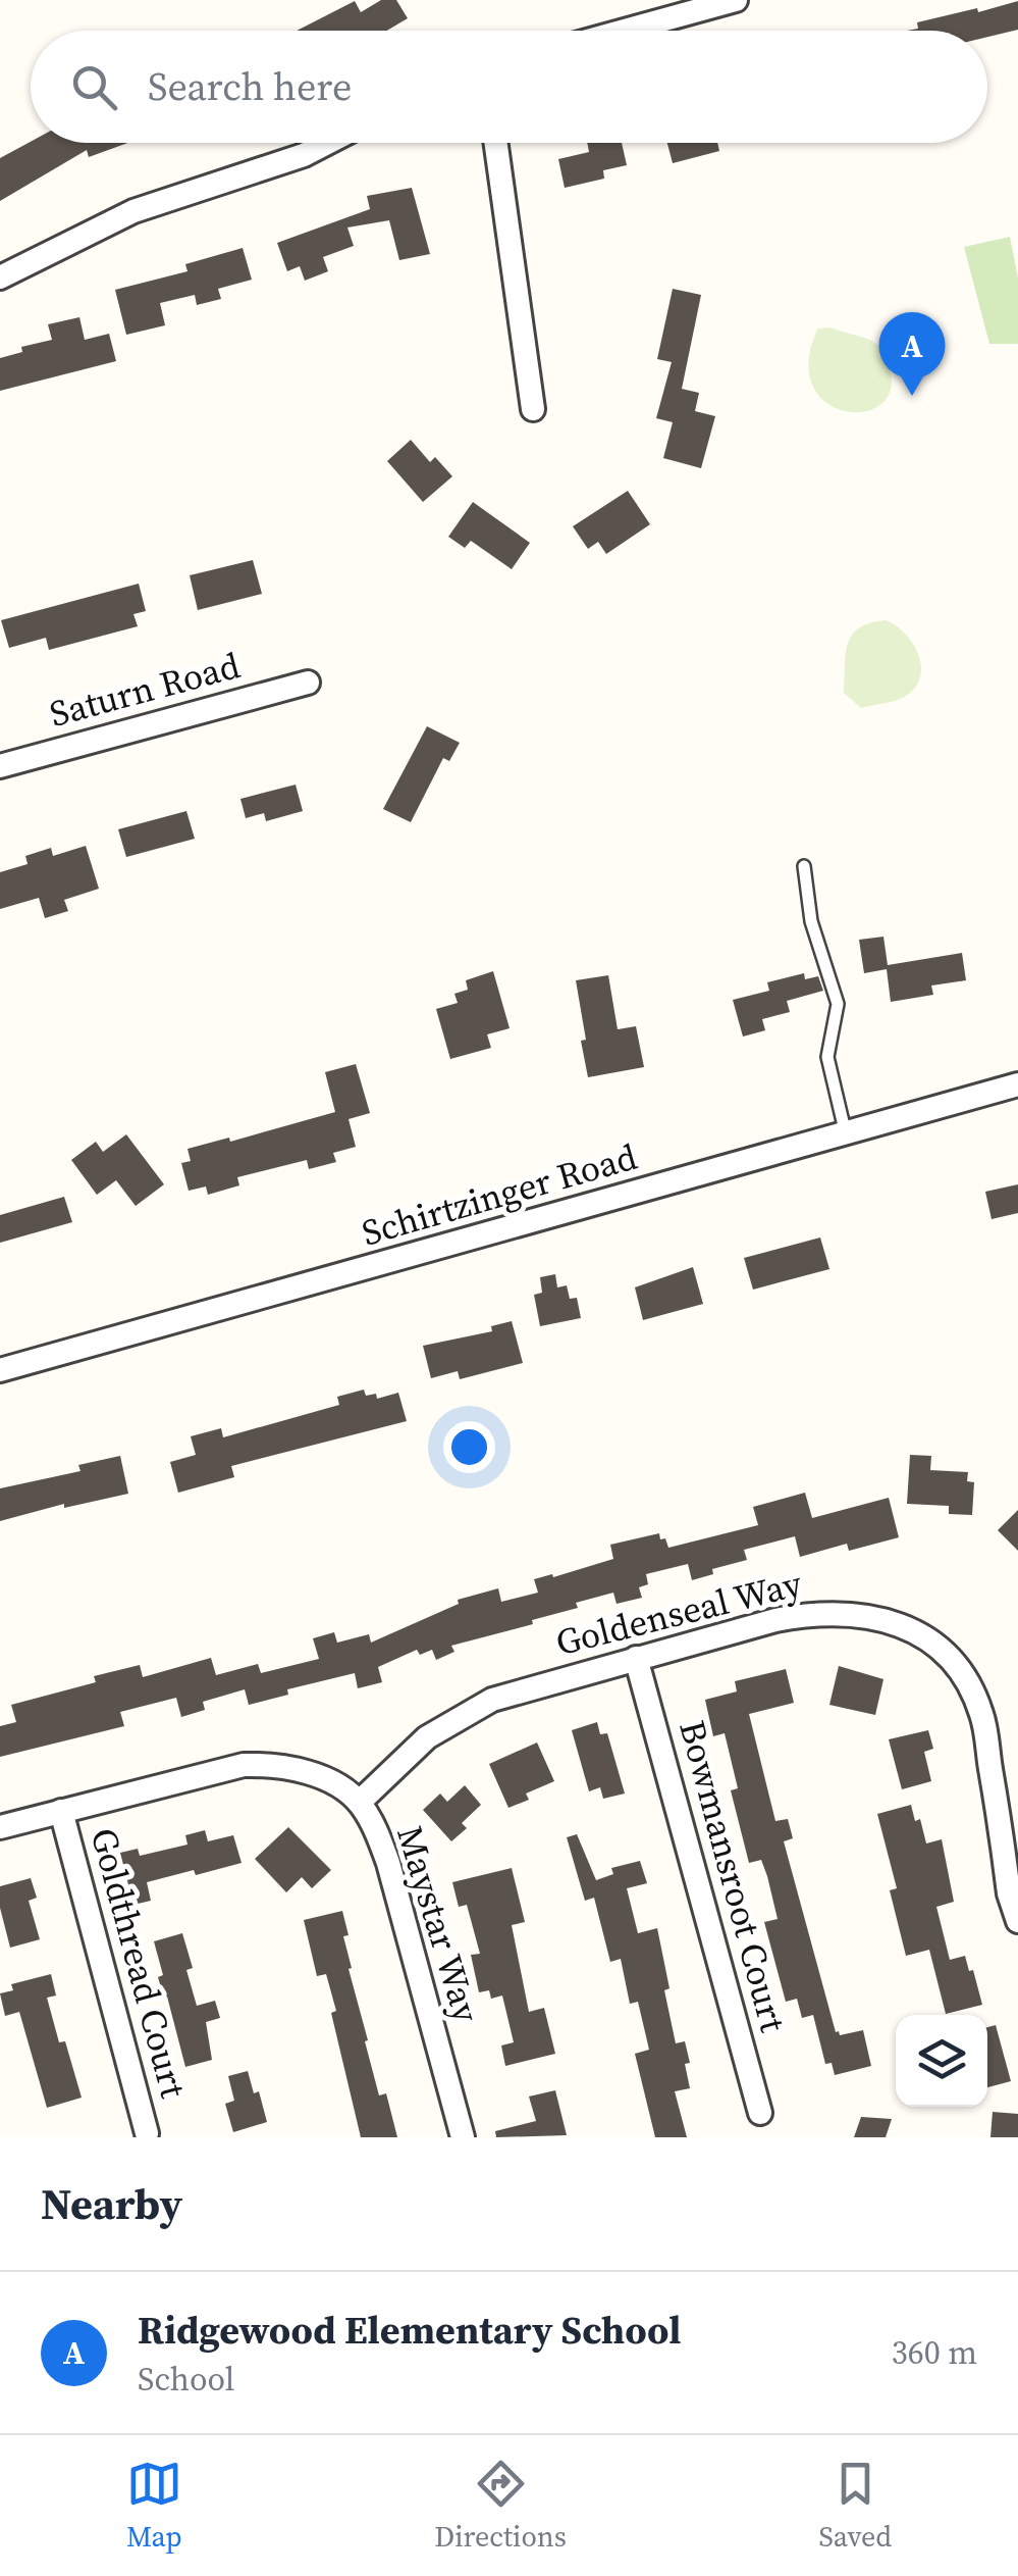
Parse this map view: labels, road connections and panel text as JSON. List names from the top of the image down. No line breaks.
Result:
{"streets":{"street":["Saturn Road","Schirtzinger Road","Goldenseal Way","Bowmansroot Court","Maystar Way","Goldthread Court"]},"crossings":[["Goldenseal Way","Bowmansroot Court"],["Goldenseal Way","Maystar Way"],["Maystar Way","Goldthread Court"]],"page":{"search":"Search here","pins":"A","heading":"Nearby","list":[{"mark":"A","name":"Ridgewood Elementary School","note":"School","value":"360 m"}],"nav":["Map","Directions","Saved"]}}
